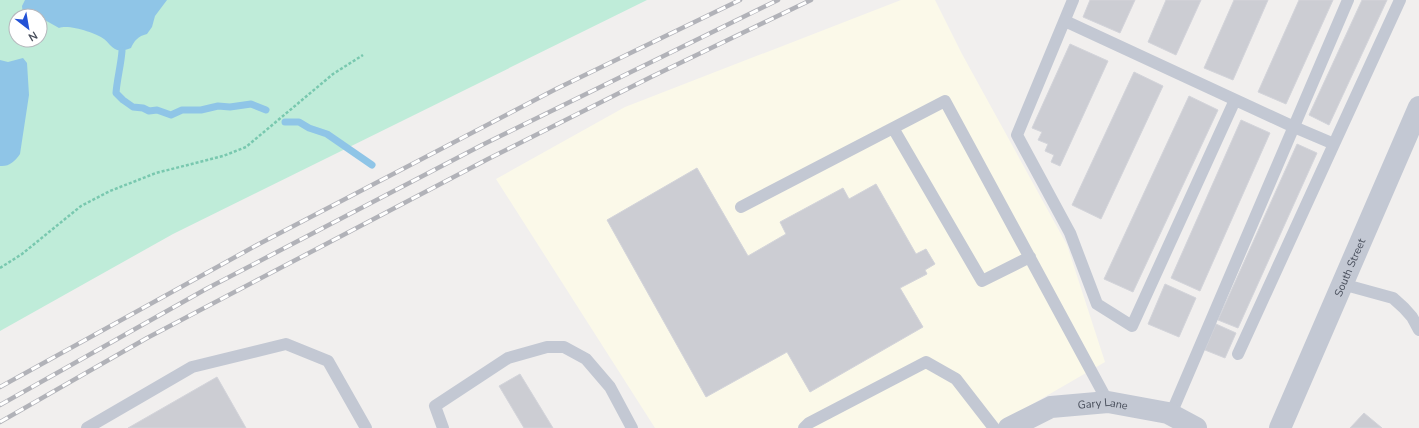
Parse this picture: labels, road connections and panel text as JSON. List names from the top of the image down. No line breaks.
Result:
{"streets":{"street":["South Street","Gary Lane"]},"north":"bottom right"}
